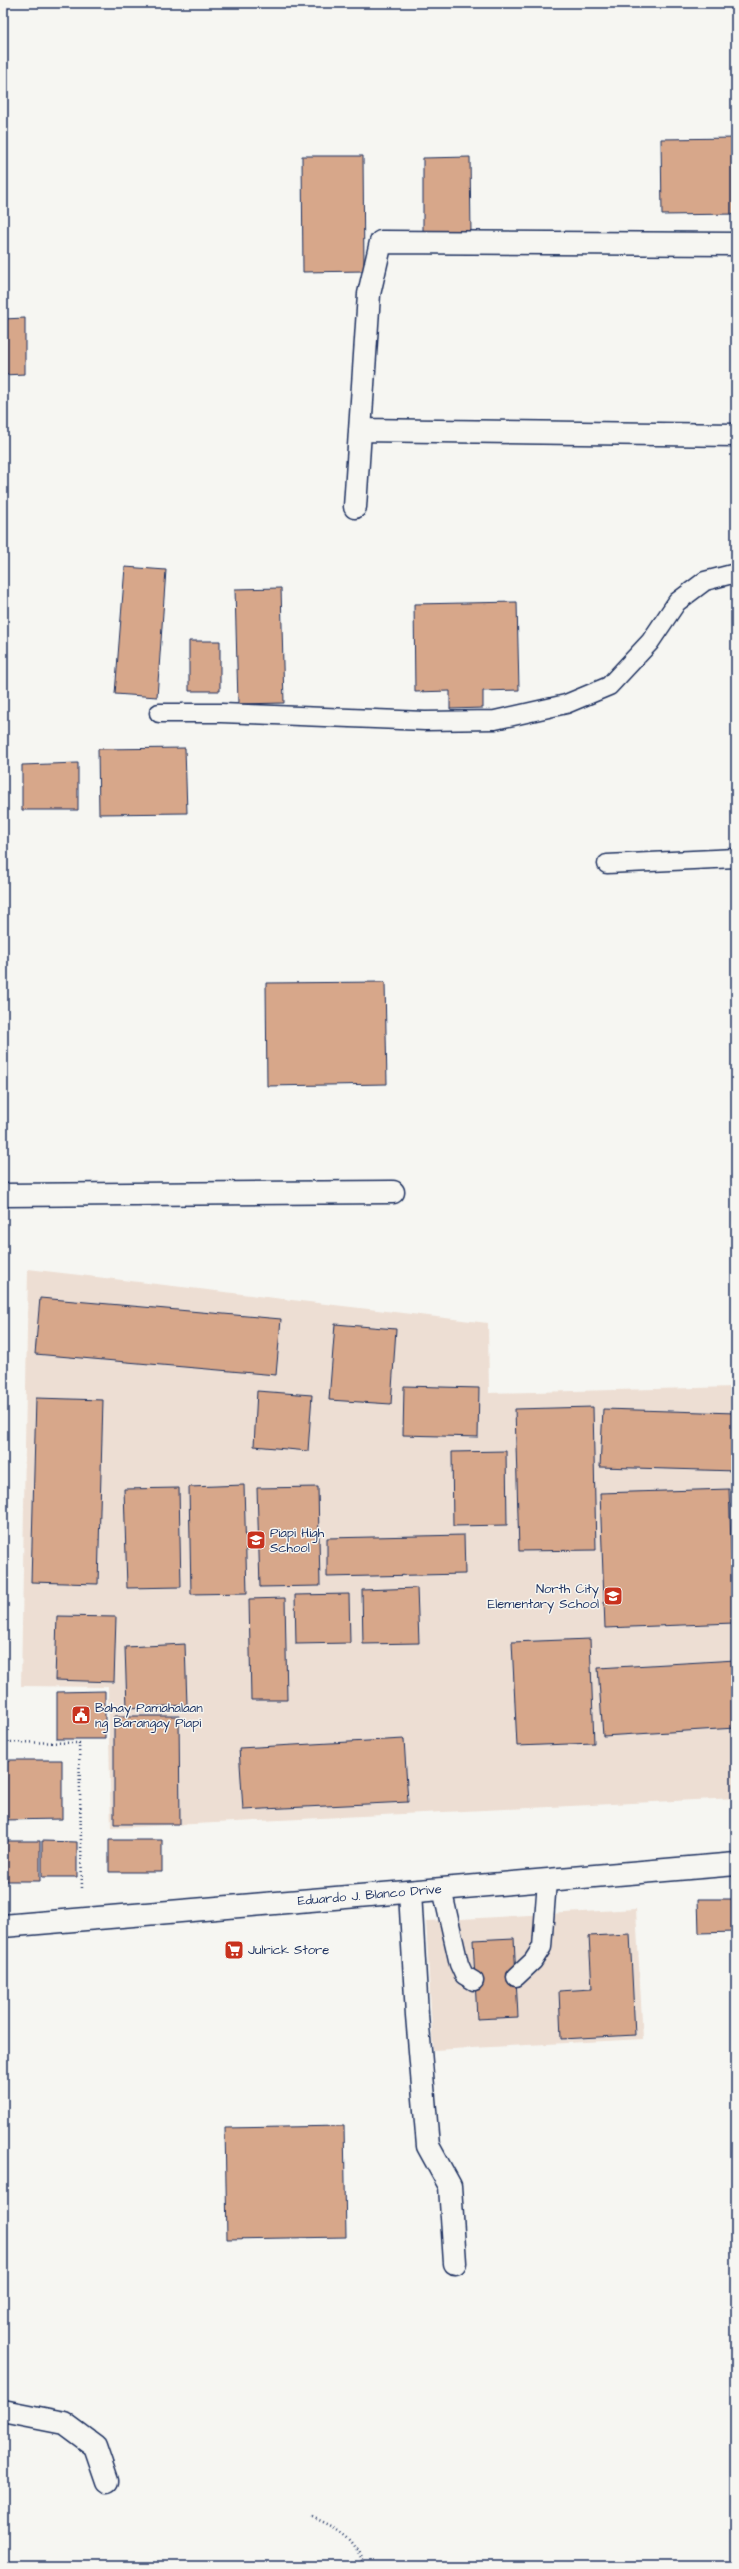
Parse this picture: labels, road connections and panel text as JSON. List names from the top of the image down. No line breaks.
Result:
{"streets":{"street":["Eduardo J. Blanco Drive"]},"places":{"school or university":["Piapi High School","North City Elementary School"],"public building":["Bahay Pamahalaan ng Barangay Piapi"],"supermarket":["Julrick Store"]}}
